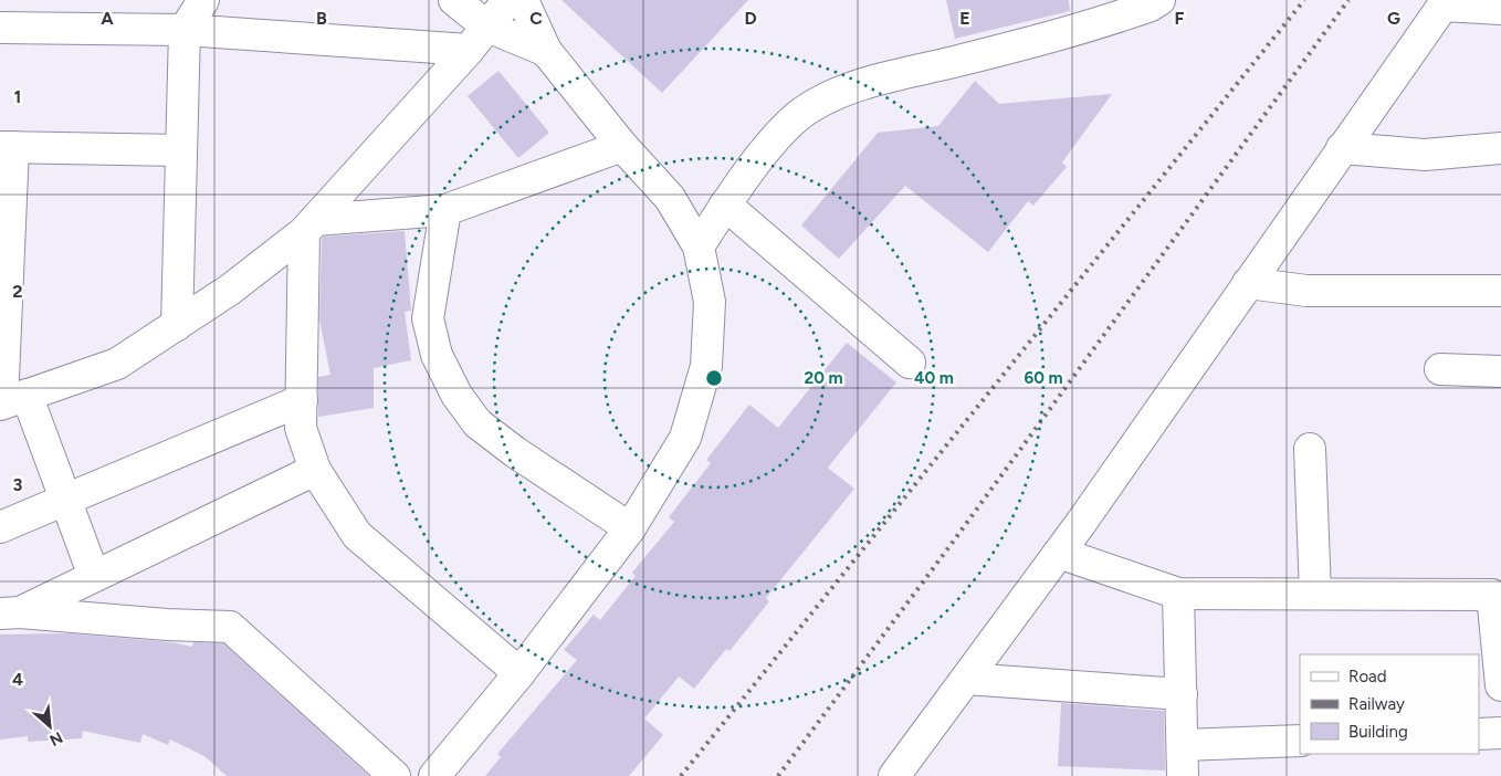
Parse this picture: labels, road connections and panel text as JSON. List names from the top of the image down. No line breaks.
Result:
{"legend":["Road","Railway","Building"],"north":"bottom right","grid":{"columns":["A","B","C","D","E","F","G"],"rows":["1","2","3","4"]},"rings":["20 m","40 m","60 m"]}
